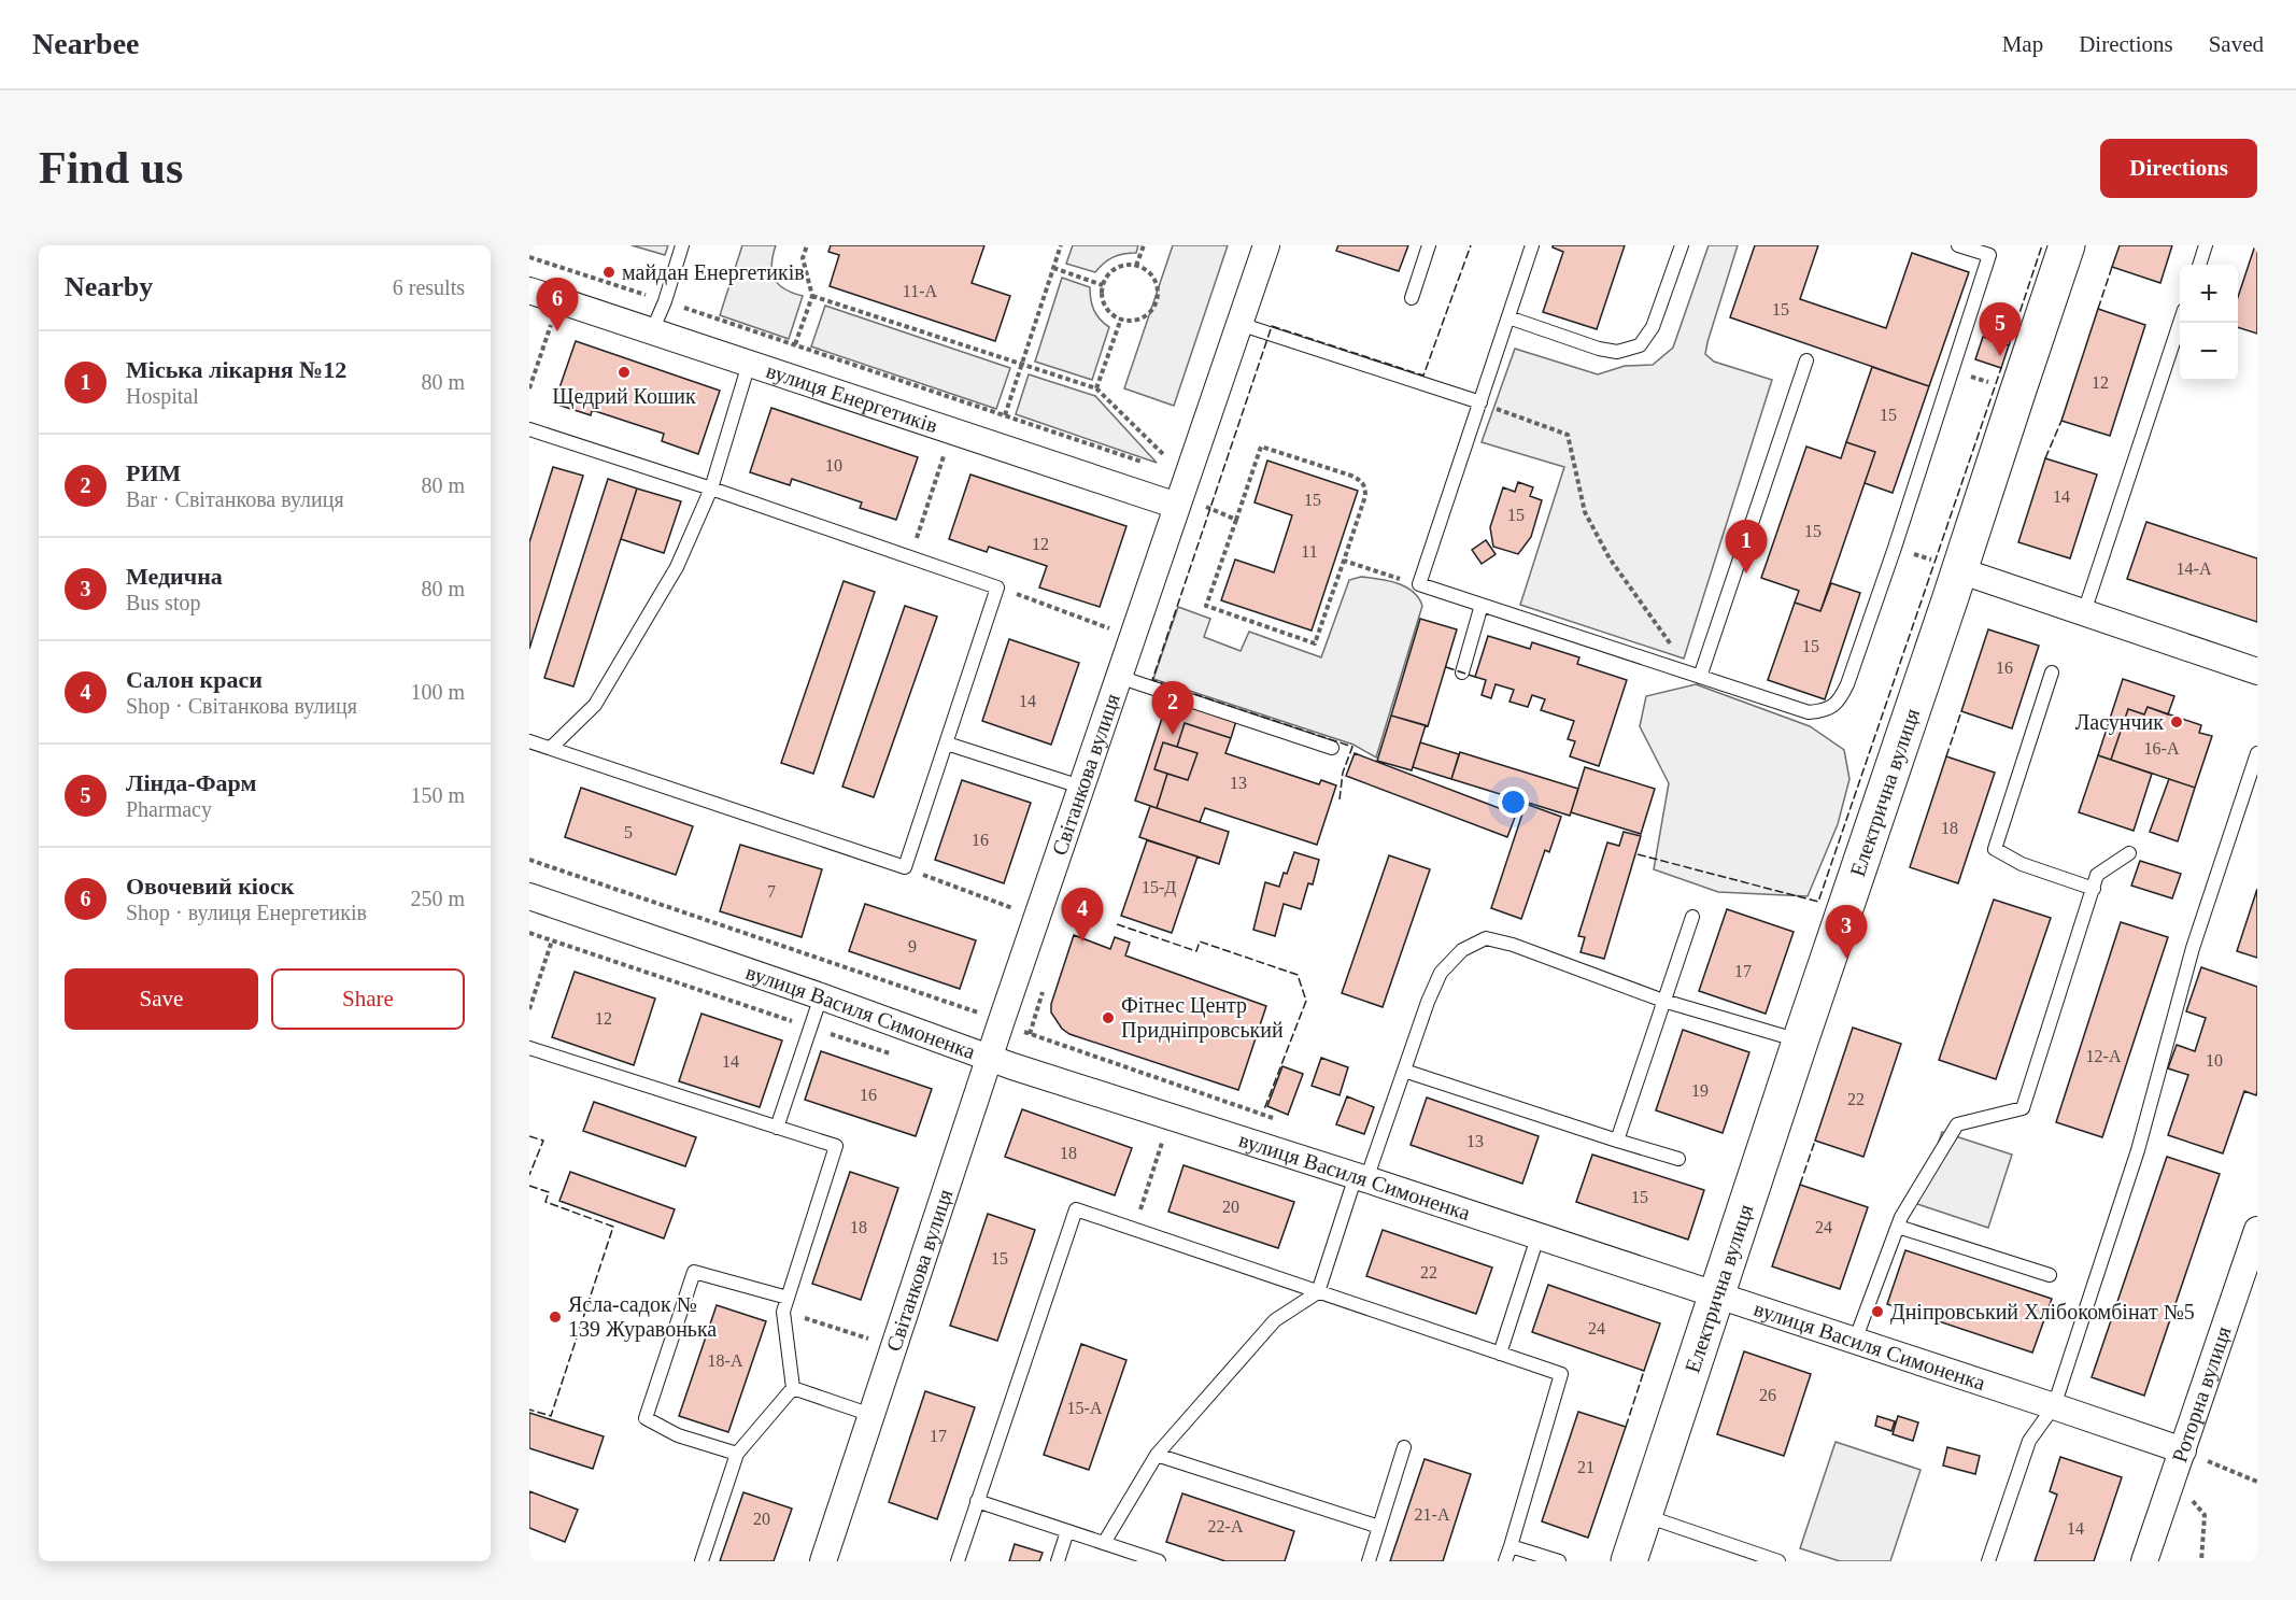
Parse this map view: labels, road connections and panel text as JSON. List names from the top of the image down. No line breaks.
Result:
{"streets":{"street":["вулиця Енергетиків","Світанкова вулиця","Електрична вулиця","вулиця Василя Симоненка","Роторна вулиця"]},"crossings":[["вулиця Енергетиків","Світанкова вулиця"],["Світанкова вулиця","вулиця Василя Симоненка"],["Електрична вулиця","вулиця Василя Симоненка"],["вулиця Василя Симоненка","Роторна вулиця"]],"places":["майдан Енергетиків","Щедрий Кошик","Ласунчик","Фітнес Центр Придніпровський","Дніпровський Хлібокомбінат №5","Ясла-садок № 139 Журавонька"],"house_numbers":["11-А","15","12","15","10","14","15","15","15","12","11","14-А","15","16","14","16-А","13","18","5","16","15-Д","7","9","17","12","12-А","10","14","19","16","22","13","18","15","20","18","24","15","22","24","18-А","26","15-А","17","21","21-А","20","22-А","14"],"page":{"header":"Nearbee","nav":["Map","Directions","Saved"],"buttons":["Directions",["Save","Share"]],"title":"Find us","heading":["Nearby","6 results"],"map_buttons":["+","−"],"pins":["6","5","1","2","4","3"],"list":[{"mark":"1","name":"Міська лікарня №12","note":"Hospital","value":"80 m"},{"mark":"2","name":"РИМ","note":"Bar · Світанкова вулиця","value":"80 m"},{"mark":"3","name":"Медична","note":"Bus stop","value":"80 m"},{"mark":"4","name":"Салон краси","note":"Shop · Світанкова вулиця","value":"100 m"},{"mark":"5","name":"Лінда-Фарм","note":"Pharmacy","value":"150 m"},{"mark":"6","name":"Овочевий кіоск","note":"Shop · вулиця Енергетиків","value":"250 m"}]}}
